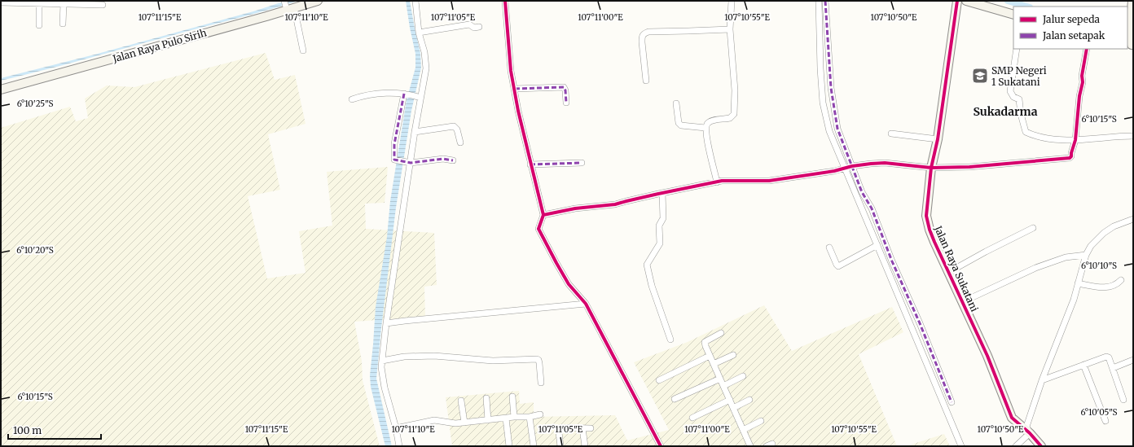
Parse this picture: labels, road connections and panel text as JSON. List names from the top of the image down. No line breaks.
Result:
{"streets":{"street":["Jalan Raya Pulo Sirih","Jalan Raya Sukatani"]},"districts":["Sukadarma"],"places":{"school or university":["SMP Negeri 1 Sukatani"]},"legend":["Jalur sepeda","Jalan setapak"],"scale_bar":"100 m","coordinates":["107°11'15\"E","107°11'10\"E","107°11'05\"E","107°11'00\"E","107°10'55\"E","107°10'50\"E","6°10'25\"S","6°10'15\"S","6°10'20\"S","6°10'10\"S","6°10'05\"S"]}
